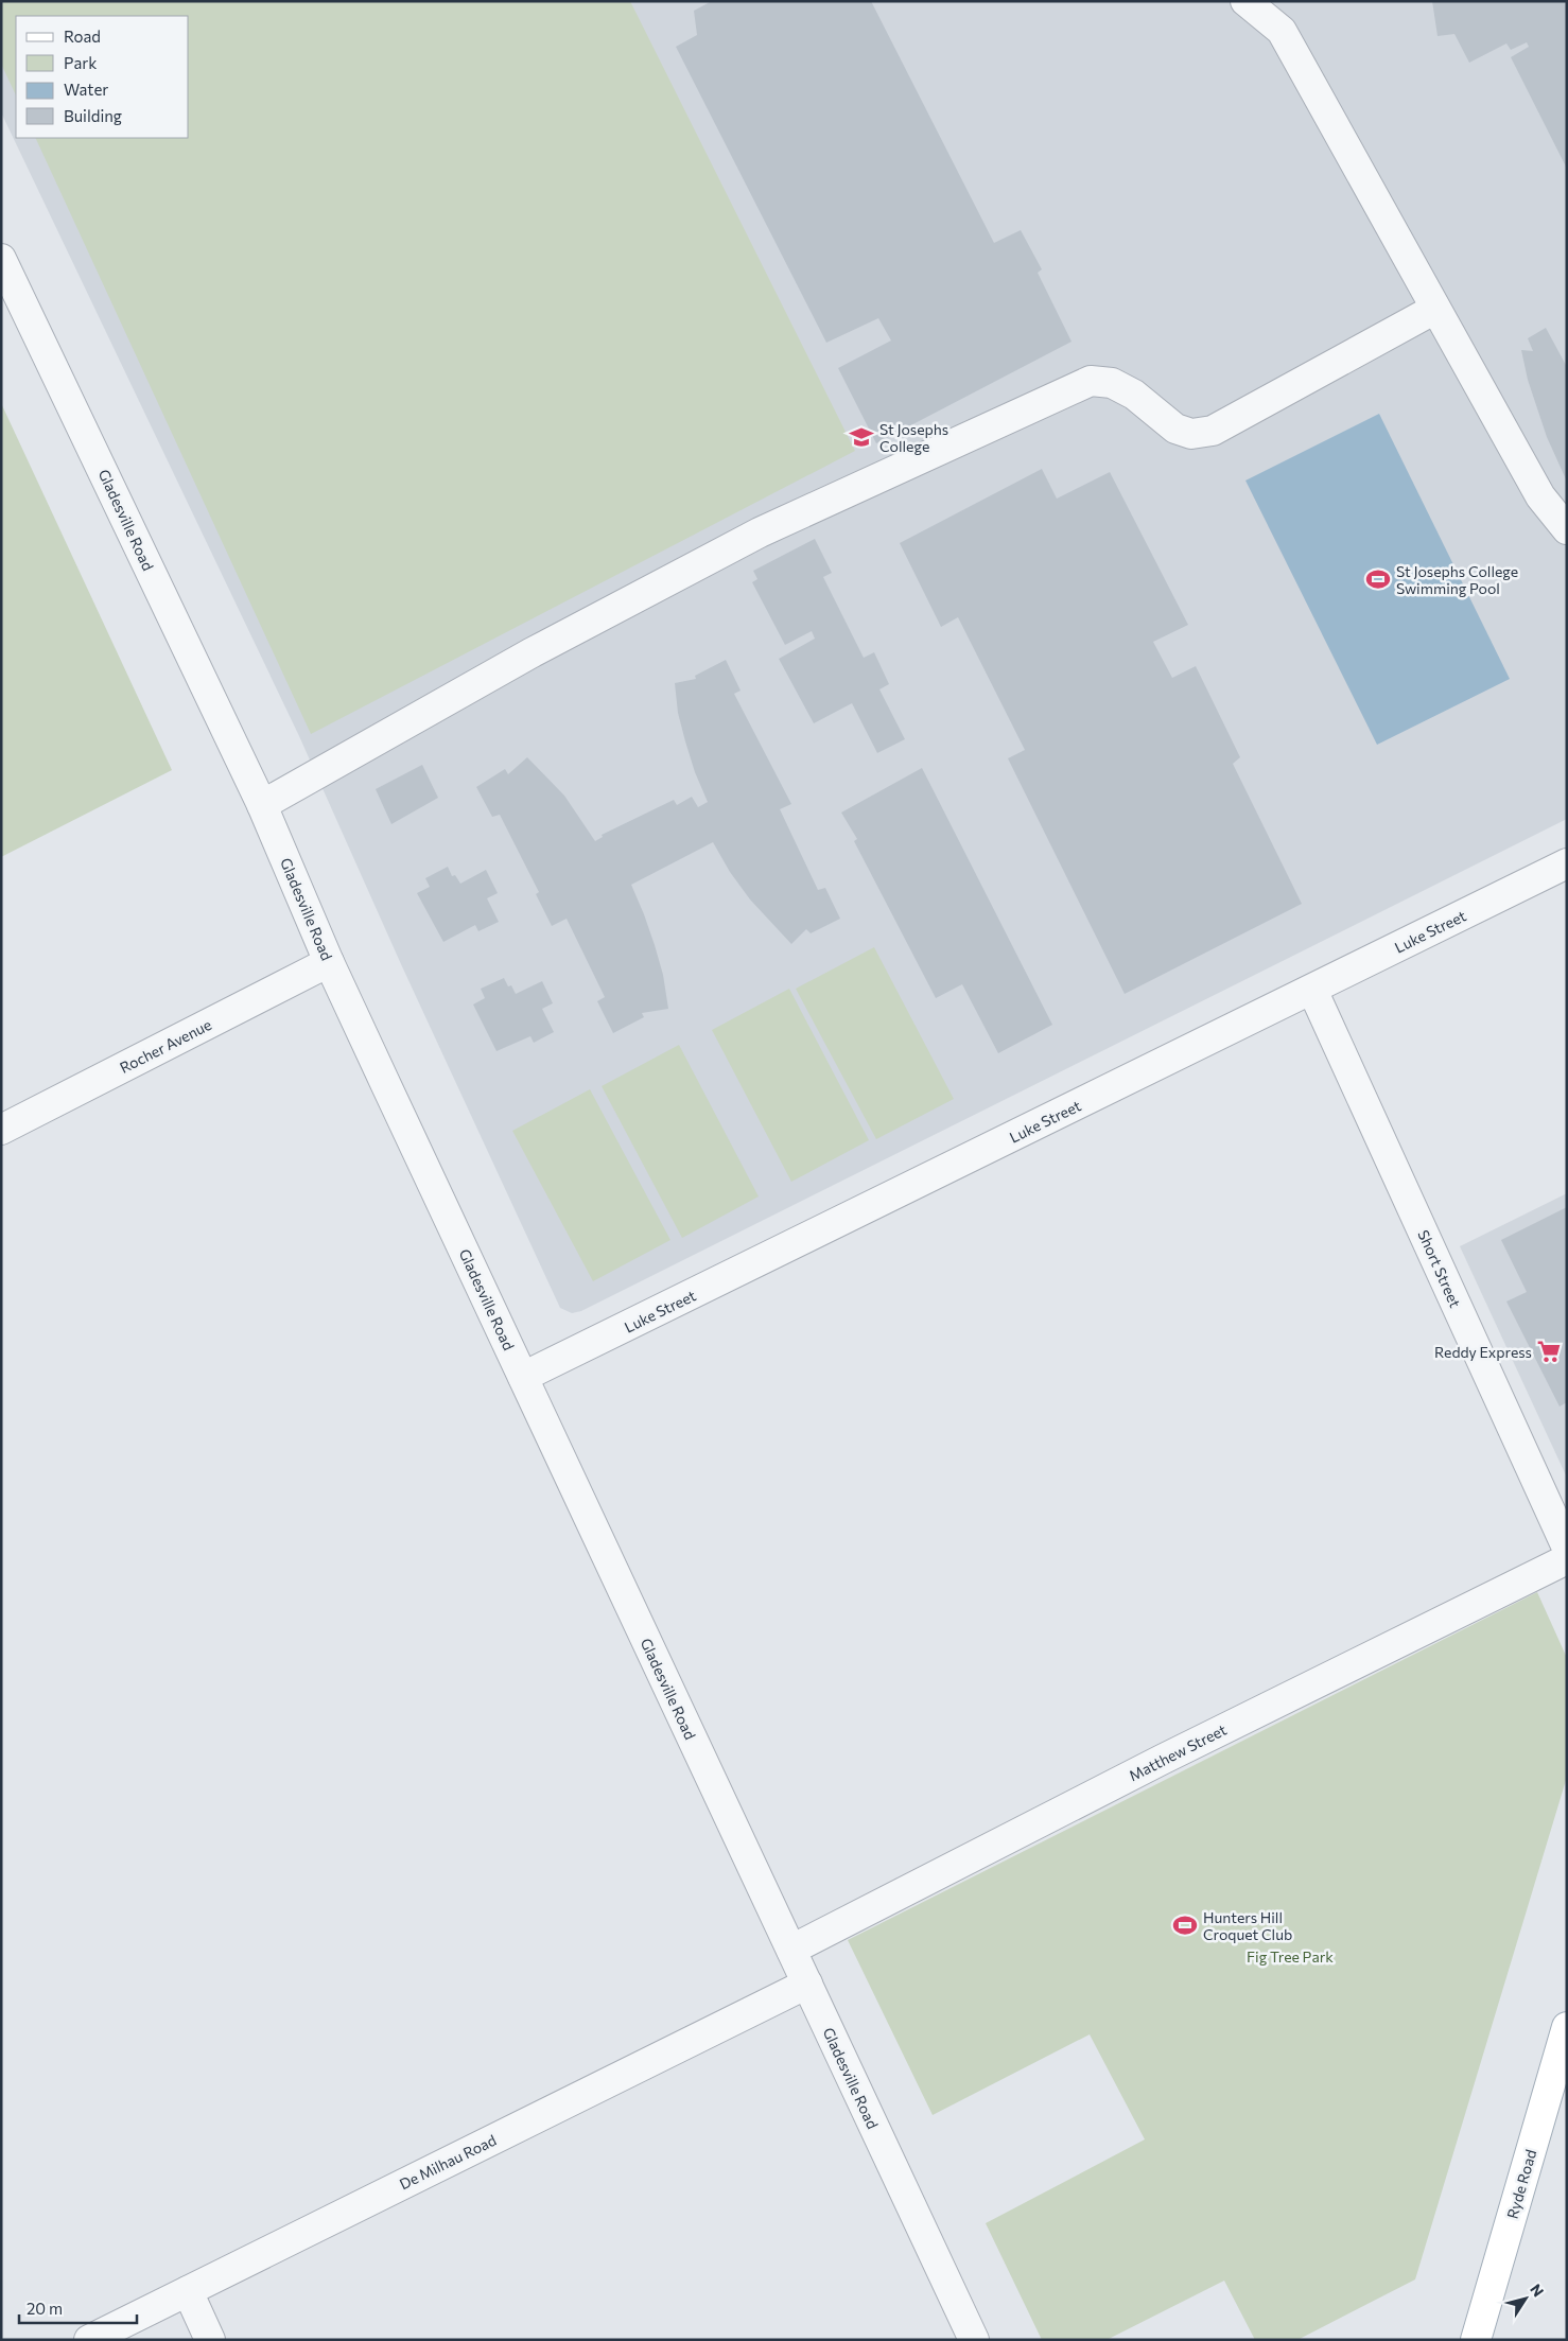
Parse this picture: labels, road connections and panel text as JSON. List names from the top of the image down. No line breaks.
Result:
{"streets":{"main road":["Ryde Road"],"street":["Gladesville Road","Luke Street","Rocher Avenue","Short Street","Matthew Street","De Milhau Road"]},"crossings":[["Gladesville Road","Luke Street"],["Gladesville Road","Rocher Avenue"],["Gladesville Road","Matthew Street"],["Gladesville Road","De Milhau Road"],["Luke Street","Short Street"]],"parks":["Fig Tree Park"],"places":{"school or university":["St Josephs College"],"sports":["St Josephs College Swimming Pool","Hunters Hill Croquet Club"],"supermarket":["Reddy Express"]},"legend":["Road","Park","Water","Building"],"scale_bar":"20 m","north":"top right"}
